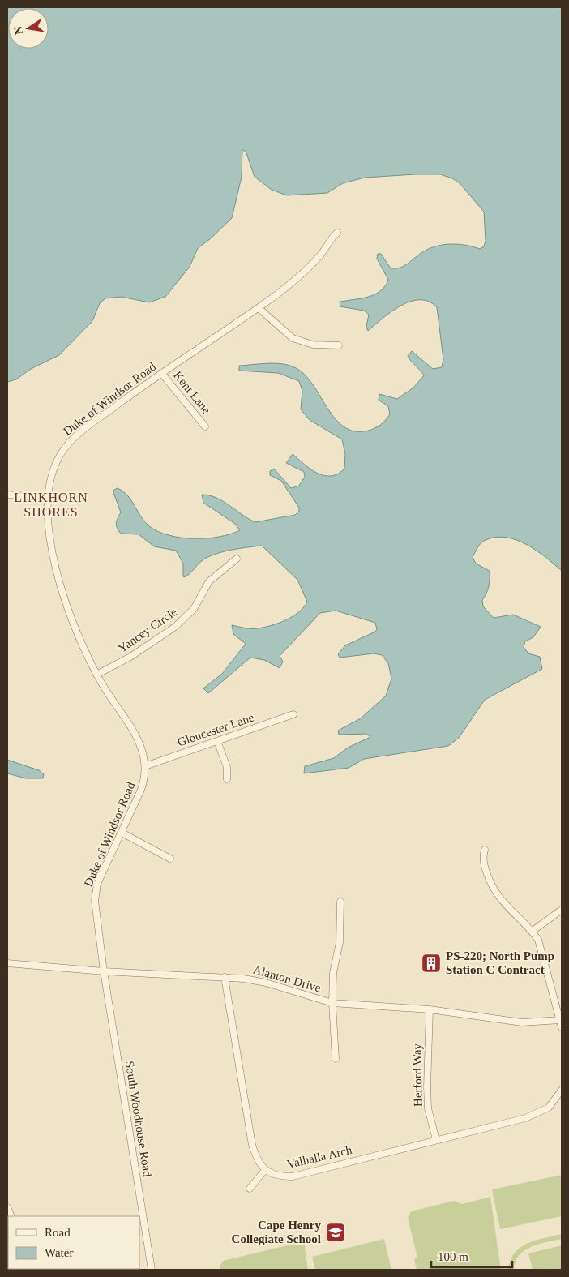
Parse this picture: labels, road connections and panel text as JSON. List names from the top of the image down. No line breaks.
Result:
{"streets":{"street":["Kent Lane","Duke of Windsor Road","Yancey Circle","Gloucester Lane","Alanton Drive","Herford Way","South Woodhouse Road","Valhalla Arch"]},"crossings":[["Kent Lane","Duke of Windsor Road"],["Duke of Windsor Road","Yancey Circle"],["Duke of Windsor Road","Gloucester Lane"],["Duke of Windsor Road","Alanton Drive"],["Duke of Windsor Road","South Woodhouse Road"],["Alanton Drive","Herford Way"],["Alanton Drive","South Woodhouse Road"],["Herford Way","Valhalla Arch"]],"districts":["LINKHORN SHORES"],"places":{"building":["PS-220; North Pump Station C Contract"],"school or university":["Cape Henry Collegiate School"]},"legend":["Road","Water"],"scale_bar":"100 m","north":"left"}
